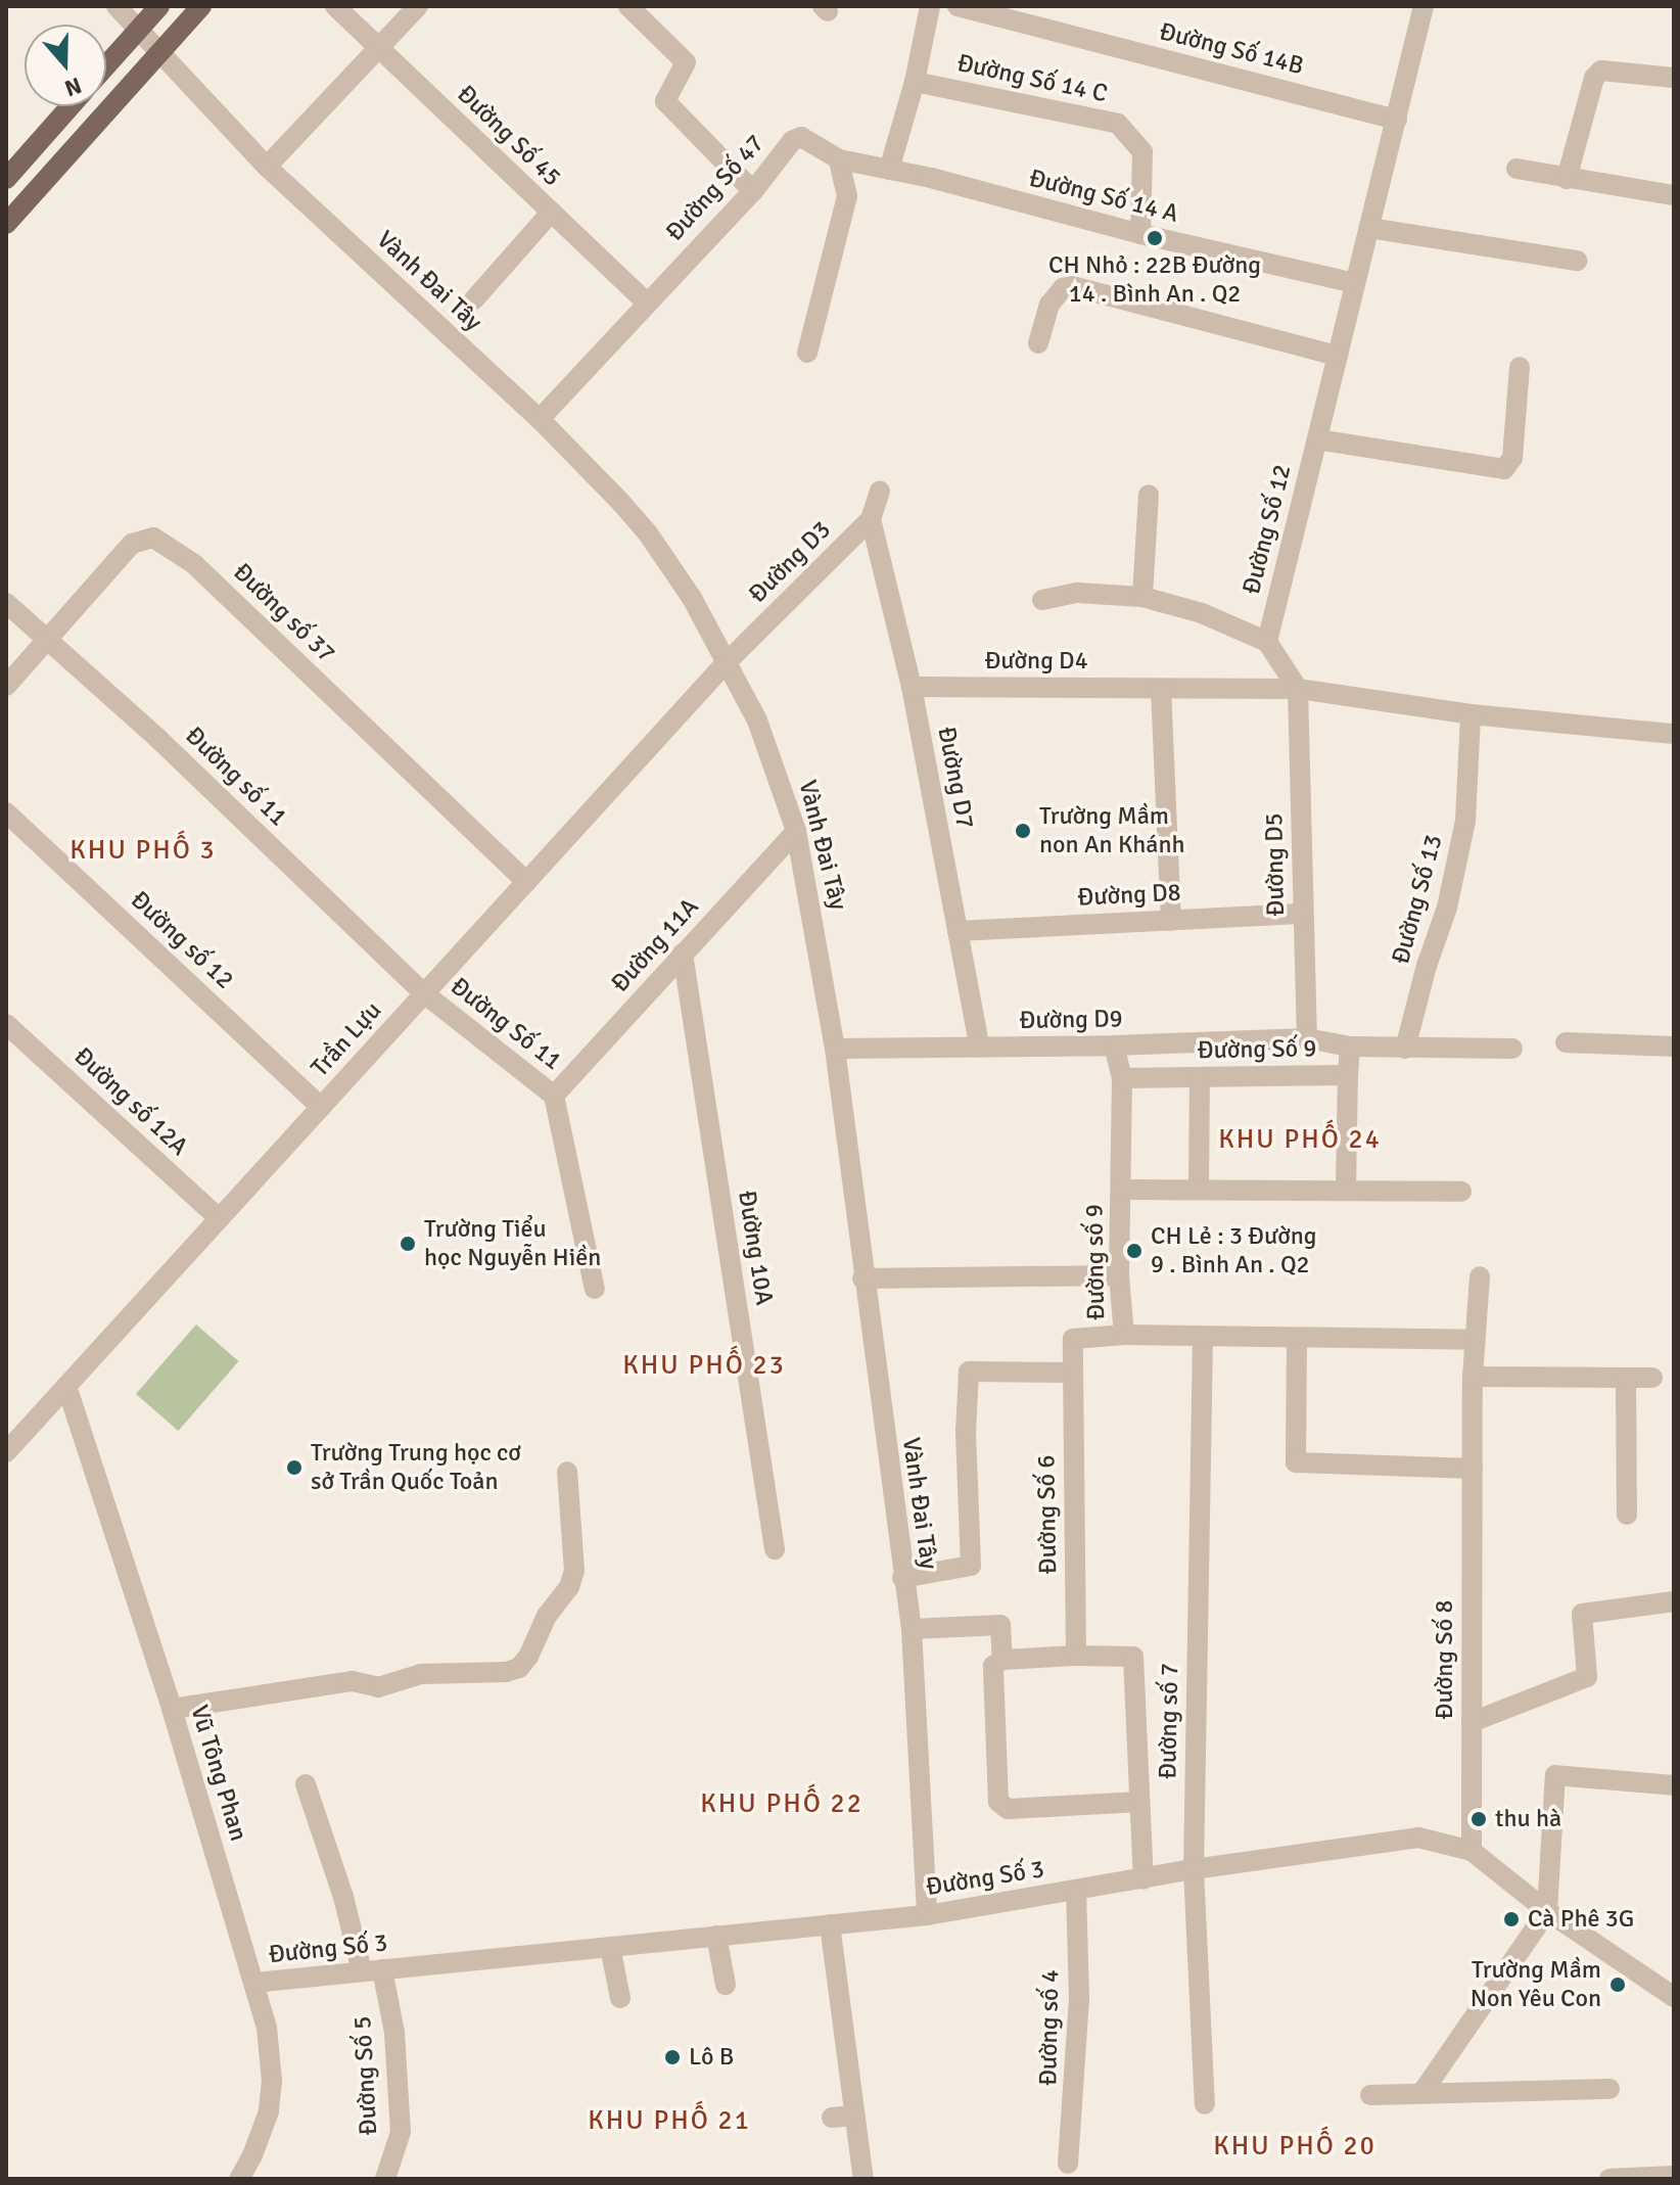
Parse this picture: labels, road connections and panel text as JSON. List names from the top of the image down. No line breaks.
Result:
{"streets":{"street":["Đường Số 14B","Đường Số 14 C","Đường Số 45","Đường Số 47","Đường Số 14 A","Vành Đai Tây","Đường Số 12","Đường D3","Đường số 37","Đường D4","Đường số 11","Đường D7","Đường D5","Đường D8","Đường Số 13","Đường số 12","Đường 11A","Đường D9","Đường Số 11","Trần Lựu","Đường Số 9","Đường số 12A","Đường 10A","Đường số 9","Đường Số 6","Đường Số 8","Đường số 7","Vũ Tông Phan","Đường Số 3","Đường số 4","Đường Số 5"]},"crossings":[["Đường Số 14B","Đường Số 12"],["Đường Số 14 C","Đường Số 14 A"],["Đường Số 45","Đường Số 47"],["Đường Số 47","Đường Số 14 A"],["Đường Số 47","Vành Đai Tây"],["Đường Số 14 A","Đường Số 12"],["Vành Đai Tây","Đường D3"],["Vành Đai Tây","Đường 11A"],["Vành Đai Tây","Đường D9"],["Vành Đai Tây","Trần Lựu"],["Vành Đai Tây","Đường Số 3"],["Đường D3","Đường D7"],["Đường D3","Trần Lựu"],["Đường số 37","Đường số 11"],["Đường số 37","Trần Lựu"],["Đường D4","Đường D7"],["Đường D4","Đường D5"],["Đường số 11","Đường Số 11"],["Đường số 11","Trần Lựu"],["Đường D7","Đường D8"],["Đường D7","Đường D9"],["Đường D5","Đường D8"],["Đường D5","Đường D9"],["Đường Số 13","Đường Số 9"],["Đường số 12","Trần Lựu"],["Đường 11A","Đường Số 11"],["Đường 11A","Đường 10A"],["Đường D9","Đường Số 9"],["Đường D9","Đường số 9"],["Đường Số 11","Trần Lựu"],["Trần Lựu","Đường số 12A"],["Trần Lựu","Vũ Tông Phan"],["Đường Số 9","Đường số 9"],["Đường số 9","Đường Số 6"],["Đường Số 8","Đường Số 3"],["Đường số 7","Đường Số 3"],["Vũ Tông Phan","Đường Số 3"],["Đường Số 3","Đường số 4"],["Đường Số 3","Đường Số 5"]],"districts":["KHU PHỐ 3","KHU PHỐ 24","KHU PHỐ 23","KHU PHỐ 22","KHU PHỐ 21","KHU PHỐ 20"],"places":["CH Nhỏ : 22B Đường 14 . Bình An . Q2","Trường Mầm non An Khánh","Trường Tiểu học Nguyễn Hiền","CH Lẻ : 3 Đường 9 . Bình An . Q2","Trường Trung học cơ sở Trần Quốc Toản","thu hà","Cà Phê 3G","Trường Mầm Non Yêu Con","Lô B"],"north":"bottom"}
